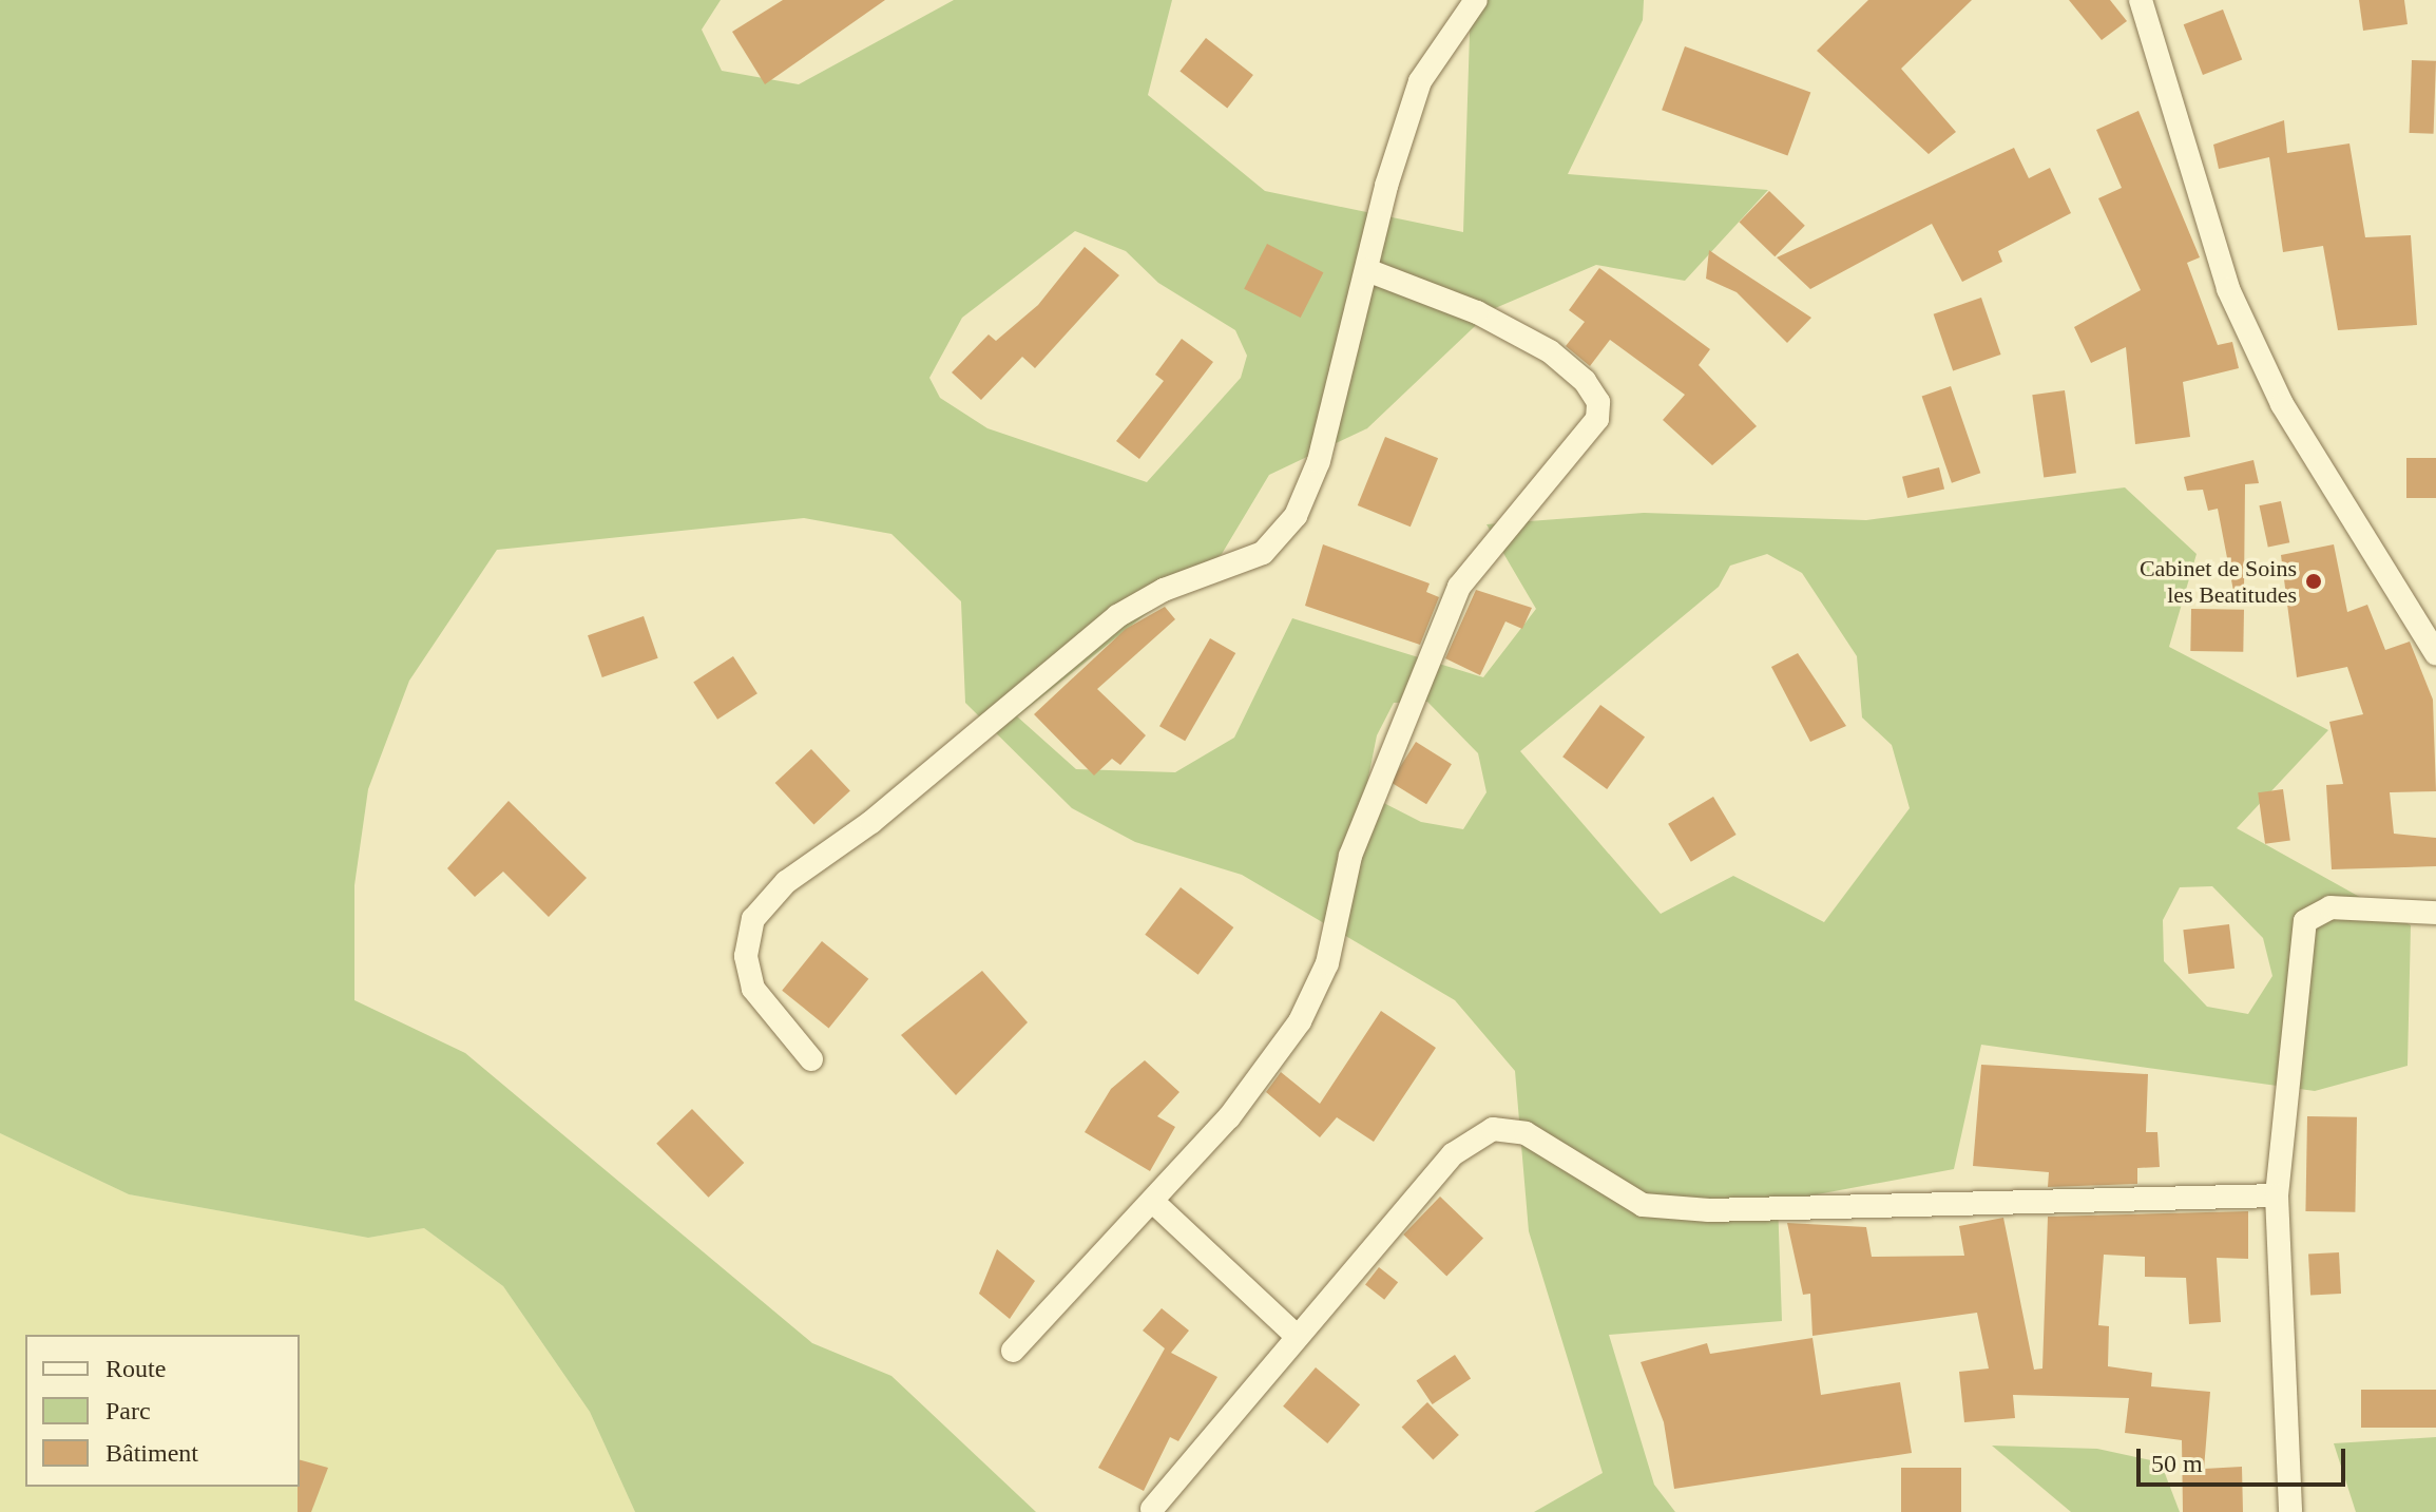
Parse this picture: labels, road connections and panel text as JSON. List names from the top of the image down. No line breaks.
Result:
{"places":["Cabinet de Soins les Beatitudes"],"legend":["Route","Parc","Bâtiment"],"scale_bar":"50 m"}
